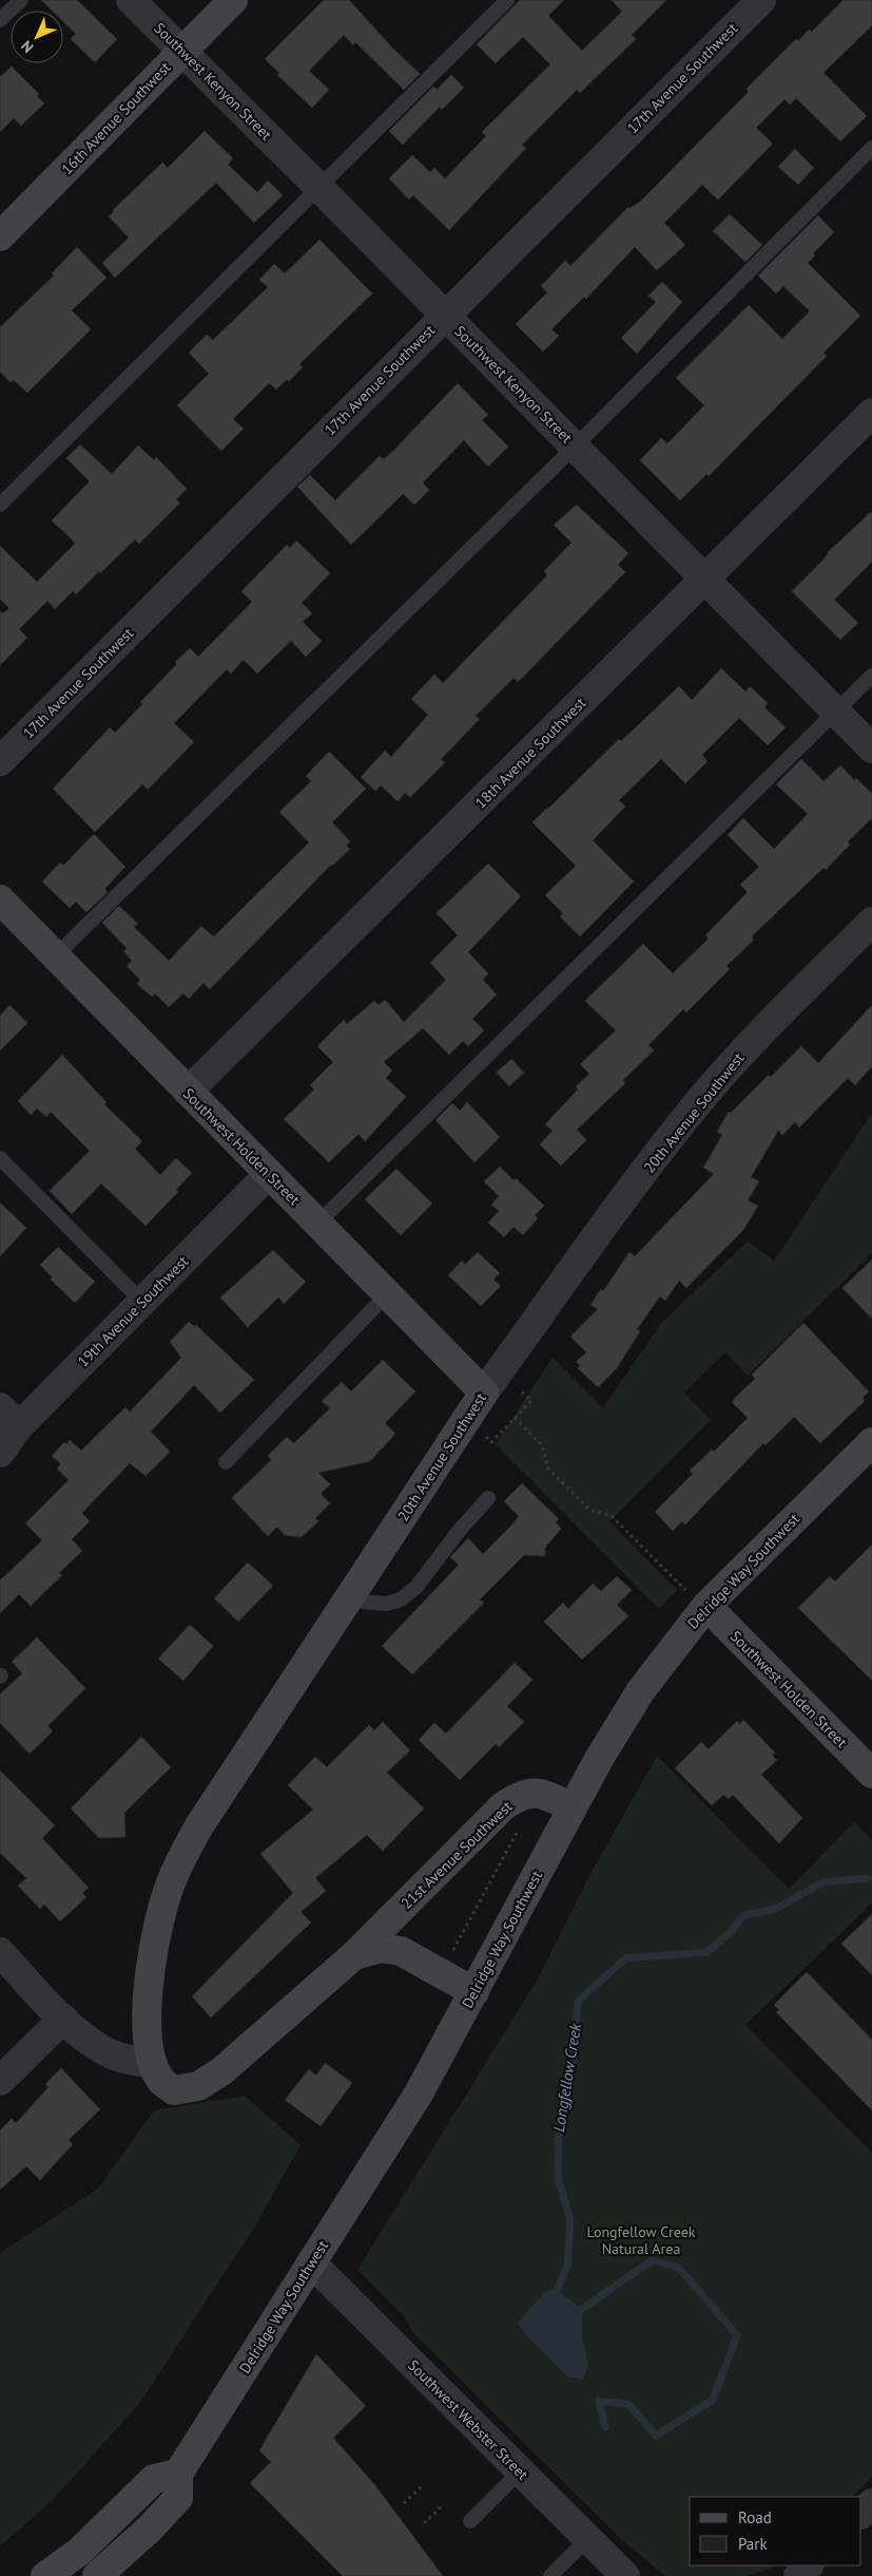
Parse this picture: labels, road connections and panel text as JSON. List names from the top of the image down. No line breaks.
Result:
{"streets":{"street":["17th Avenue Southwest","Southwest Kenyon Street","16th Avenue Southwest","18th Avenue Southwest","20th Avenue Southwest","Southwest Holden Street","19th Avenue Southwest","Delridge Way Southwest","21st Avenue Southwest","Southwest Webster Street"]},"crossings":[["17th Avenue Southwest","Southwest Kenyon Street"],["Southwest Kenyon Street","16th Avenue Southwest"],["Southwest Kenyon Street","18th Avenue Southwest"],["18th Avenue Southwest","Southwest Holden Street"],["20th Avenue Southwest","Southwest Holden Street"],["20th Avenue Southwest","21st Avenue Southwest"],["Southwest Holden Street","19th Avenue Southwest"],["Southwest Holden Street","Delridge Way Southwest"],["Delridge Way Southwest","21st Avenue Southwest"],["Delridge Way Southwest","Southwest Webster Street"]],"water":["Longfellow Creek"],"parks":["Longfellow Creek Natural Area"],"legend":["Road","Park"],"north":"bottom left"}
